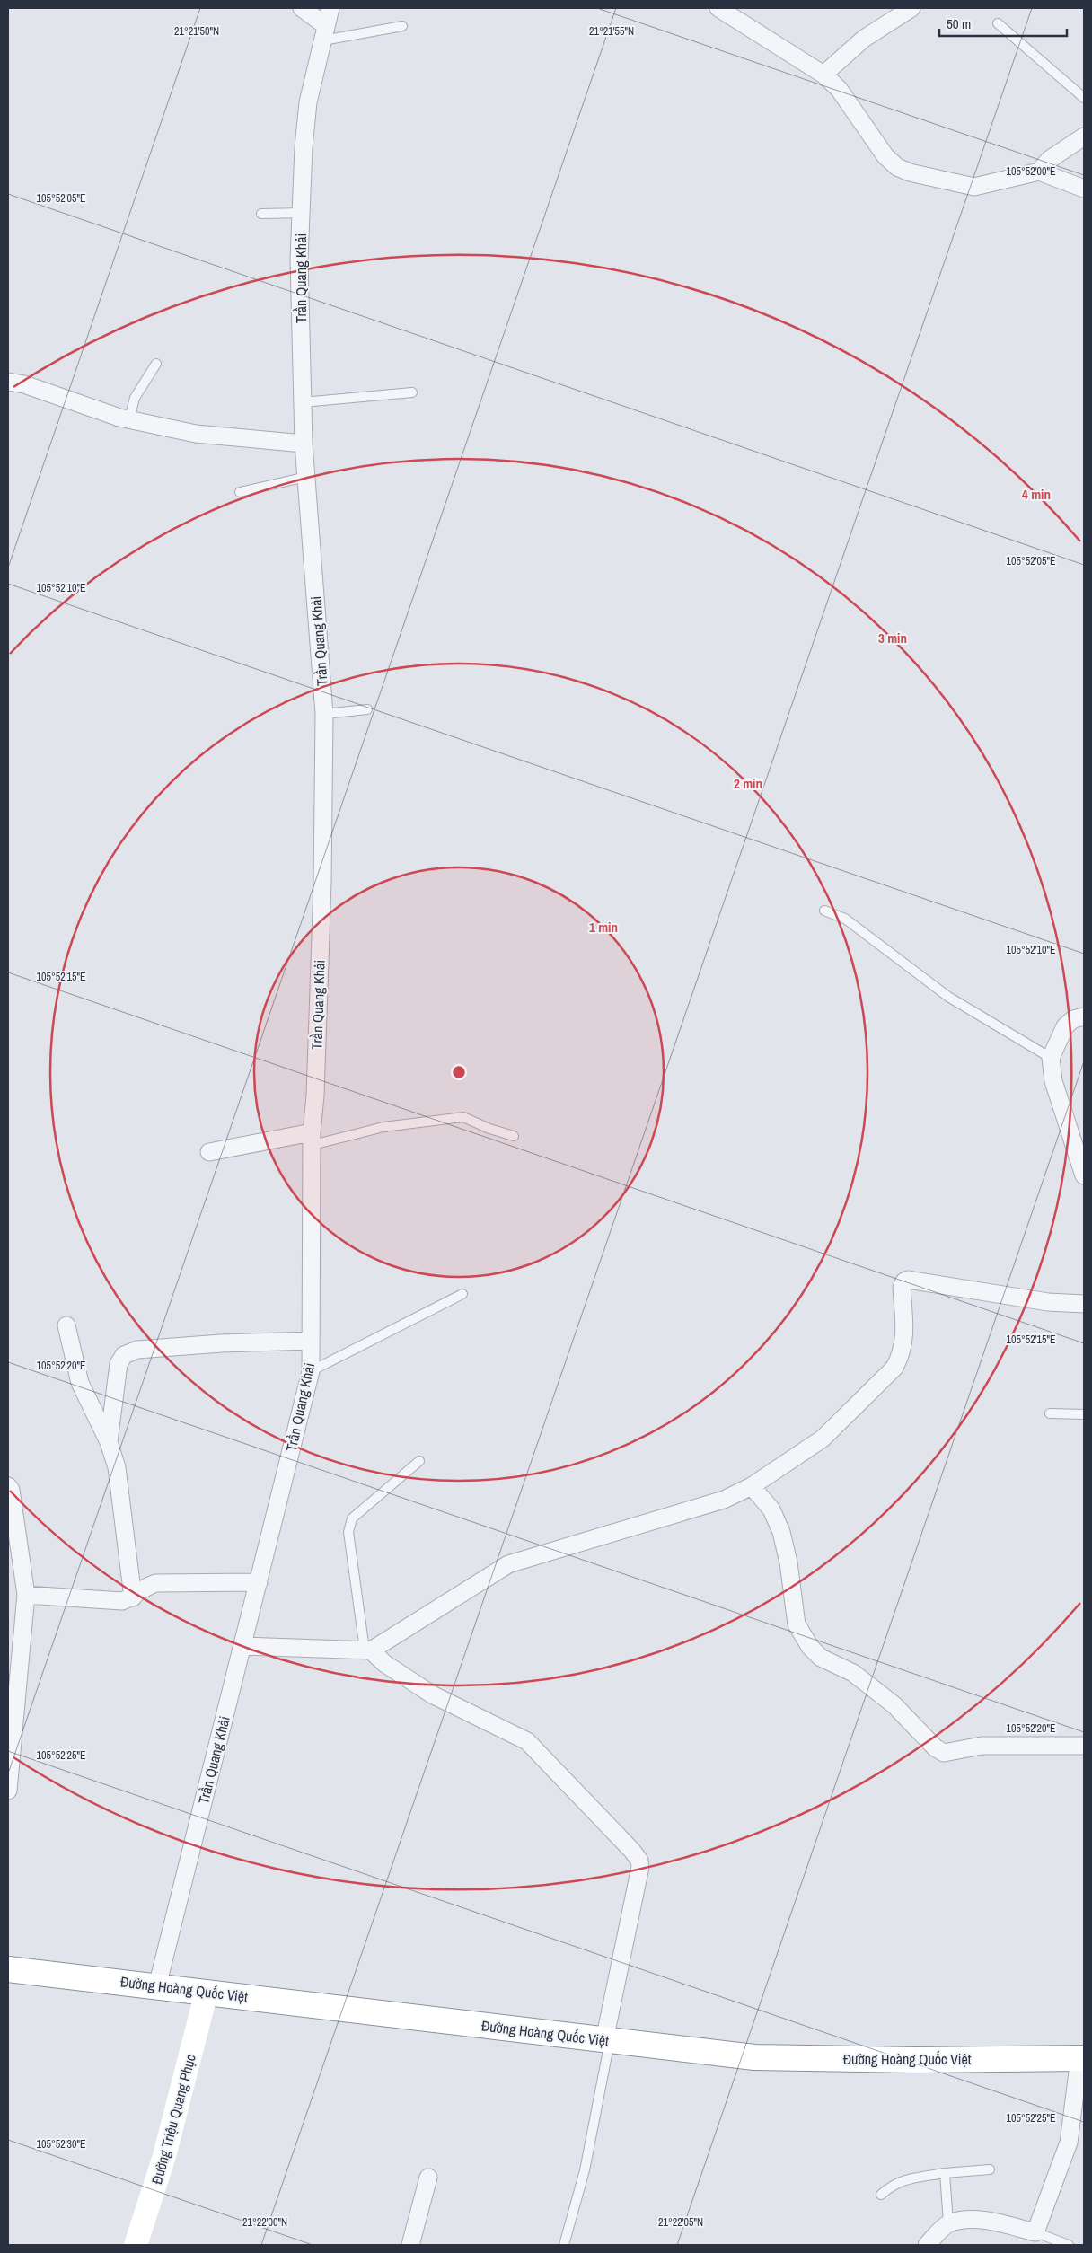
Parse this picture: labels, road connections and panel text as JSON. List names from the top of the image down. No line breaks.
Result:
{"streets":{"highway":["Đường Hoàng Quốc Việt"],"main road":["Đường Triệu Quang Phục"],"street":["Trần Quang Khải"]},"crossings":[["Trần Quang Khải","Đường Hoàng Quốc Việt"],["Đường Hoàng Quốc Việt","Đường Triệu Quang Phục"]],"scale_bar":"50 m","coordinates":["21°21'50\"N","21°21'55\"N","105°52'00\"E","105°52'05\"E","105°52'10\"E","105°52'15\"E","105°52'20\"E","105°52'25\"E","105°52'30\"E","21°22'00\"N","21°22'05\"N"],"rings":["4 min","3 min","2 min","1 min"]}
